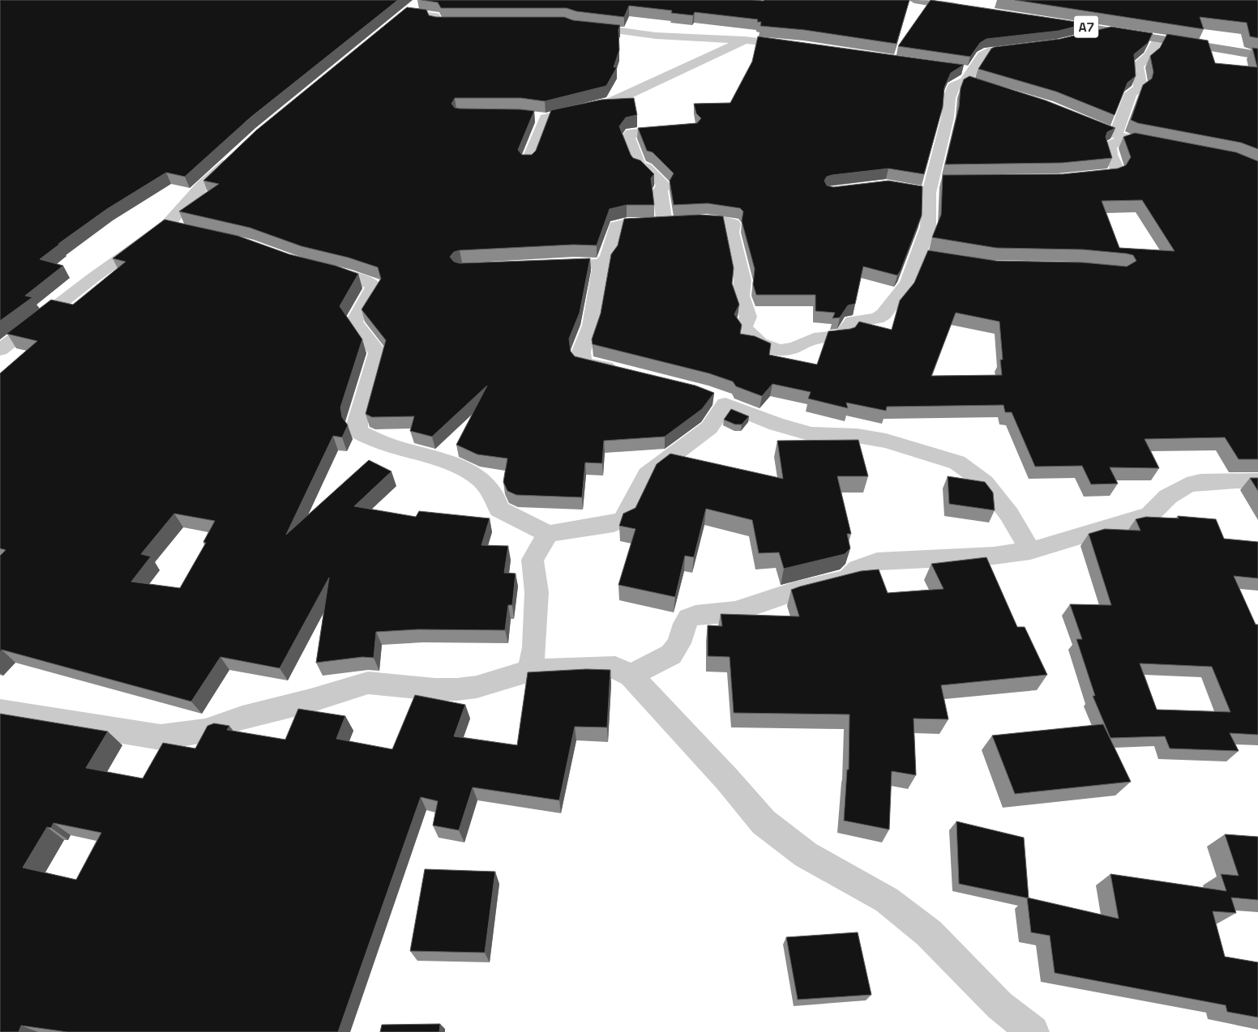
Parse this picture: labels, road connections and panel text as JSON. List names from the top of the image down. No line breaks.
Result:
{"streets":{"highway":["A7"]}}
